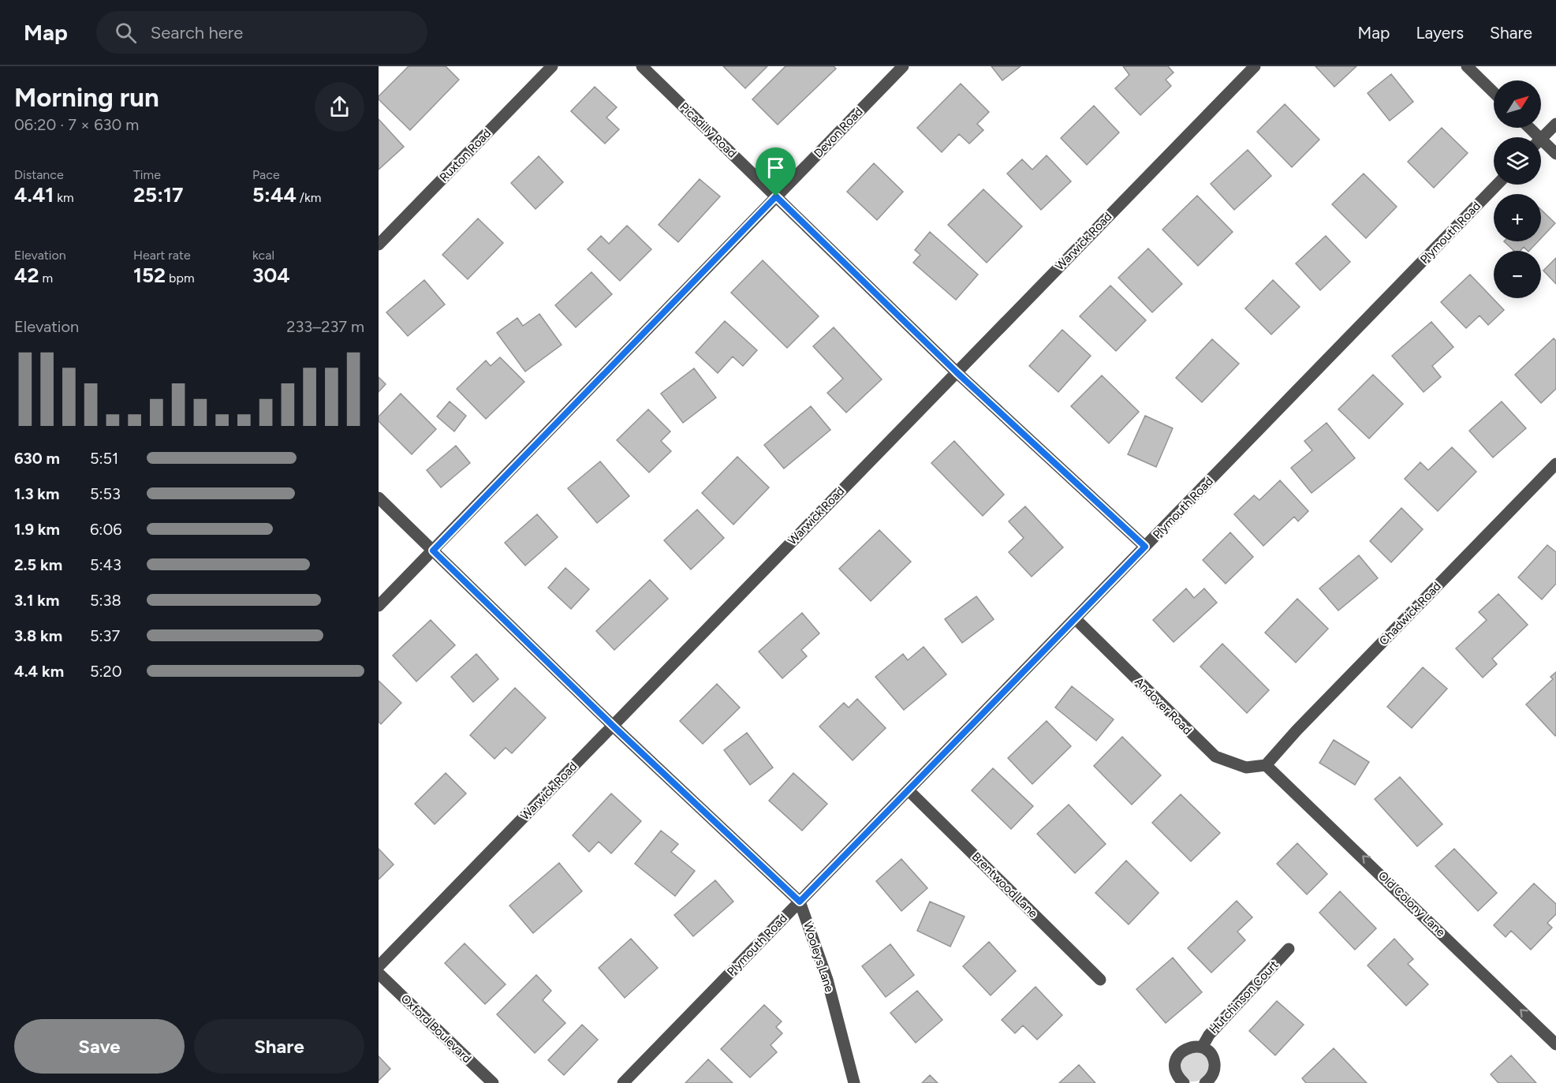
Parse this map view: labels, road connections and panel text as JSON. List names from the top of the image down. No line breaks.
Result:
{"streets":{"street":["Picadilly Road","Devon Road","Ruxton Road","Plymouth Road","Warwick Road","Chadwick Road","Andover Road","Brentwood Lane","Old Colony Lane","Wooleys Lane","Hutchinson Court","Oxford Boulevard"]},"crossings":[["Picadilly Road","Devon Road"],["Picadilly Road","Plymouth Road"],["Picadilly Road","Warwick Road"],["Devon Road","Wooleys Lane"],["Plymouth Road","Andover Road"],["Plymouth Road","Brentwood Lane"],["Plymouth Road","Wooleys Lane"],["Warwick Road","Wooleys Lane"],["Chadwick Road","Andover Road"],["Chadwick Road","Old Colony Lane"],["Andover Road","Old Colony Lane"]],"one_way":["Old Colony Lane"],"north":"top right","page":{"header":"Map","search":"Search here","nav":["Map","Layers","Share"],"heading":["Morning run","06:20 · 7 × 630 m"],"map_buttons":["+","−"],"stats":[["Distance","4.41 km"],["Time","25:17"],["Pace","5:44 /km"],["Elevation","42 m"],["Heart rate","152 bpm"],["kcal","304"]],"chart":["Elevation","233–237 m"],"list":[{"name":"630 m","note":"5:51"},{"name":"1.3 km","note":"5:53"},{"name":"1.9 km","note":"6:06"},{"name":"2.5 km","note":"5:43"},{"name":"3.1 km","note":"5:38"},{"name":"3.8 km","note":"5:37"},{"name":"4.4 km","note":"5:20"}],"buttons":["Save","Share"]}}
